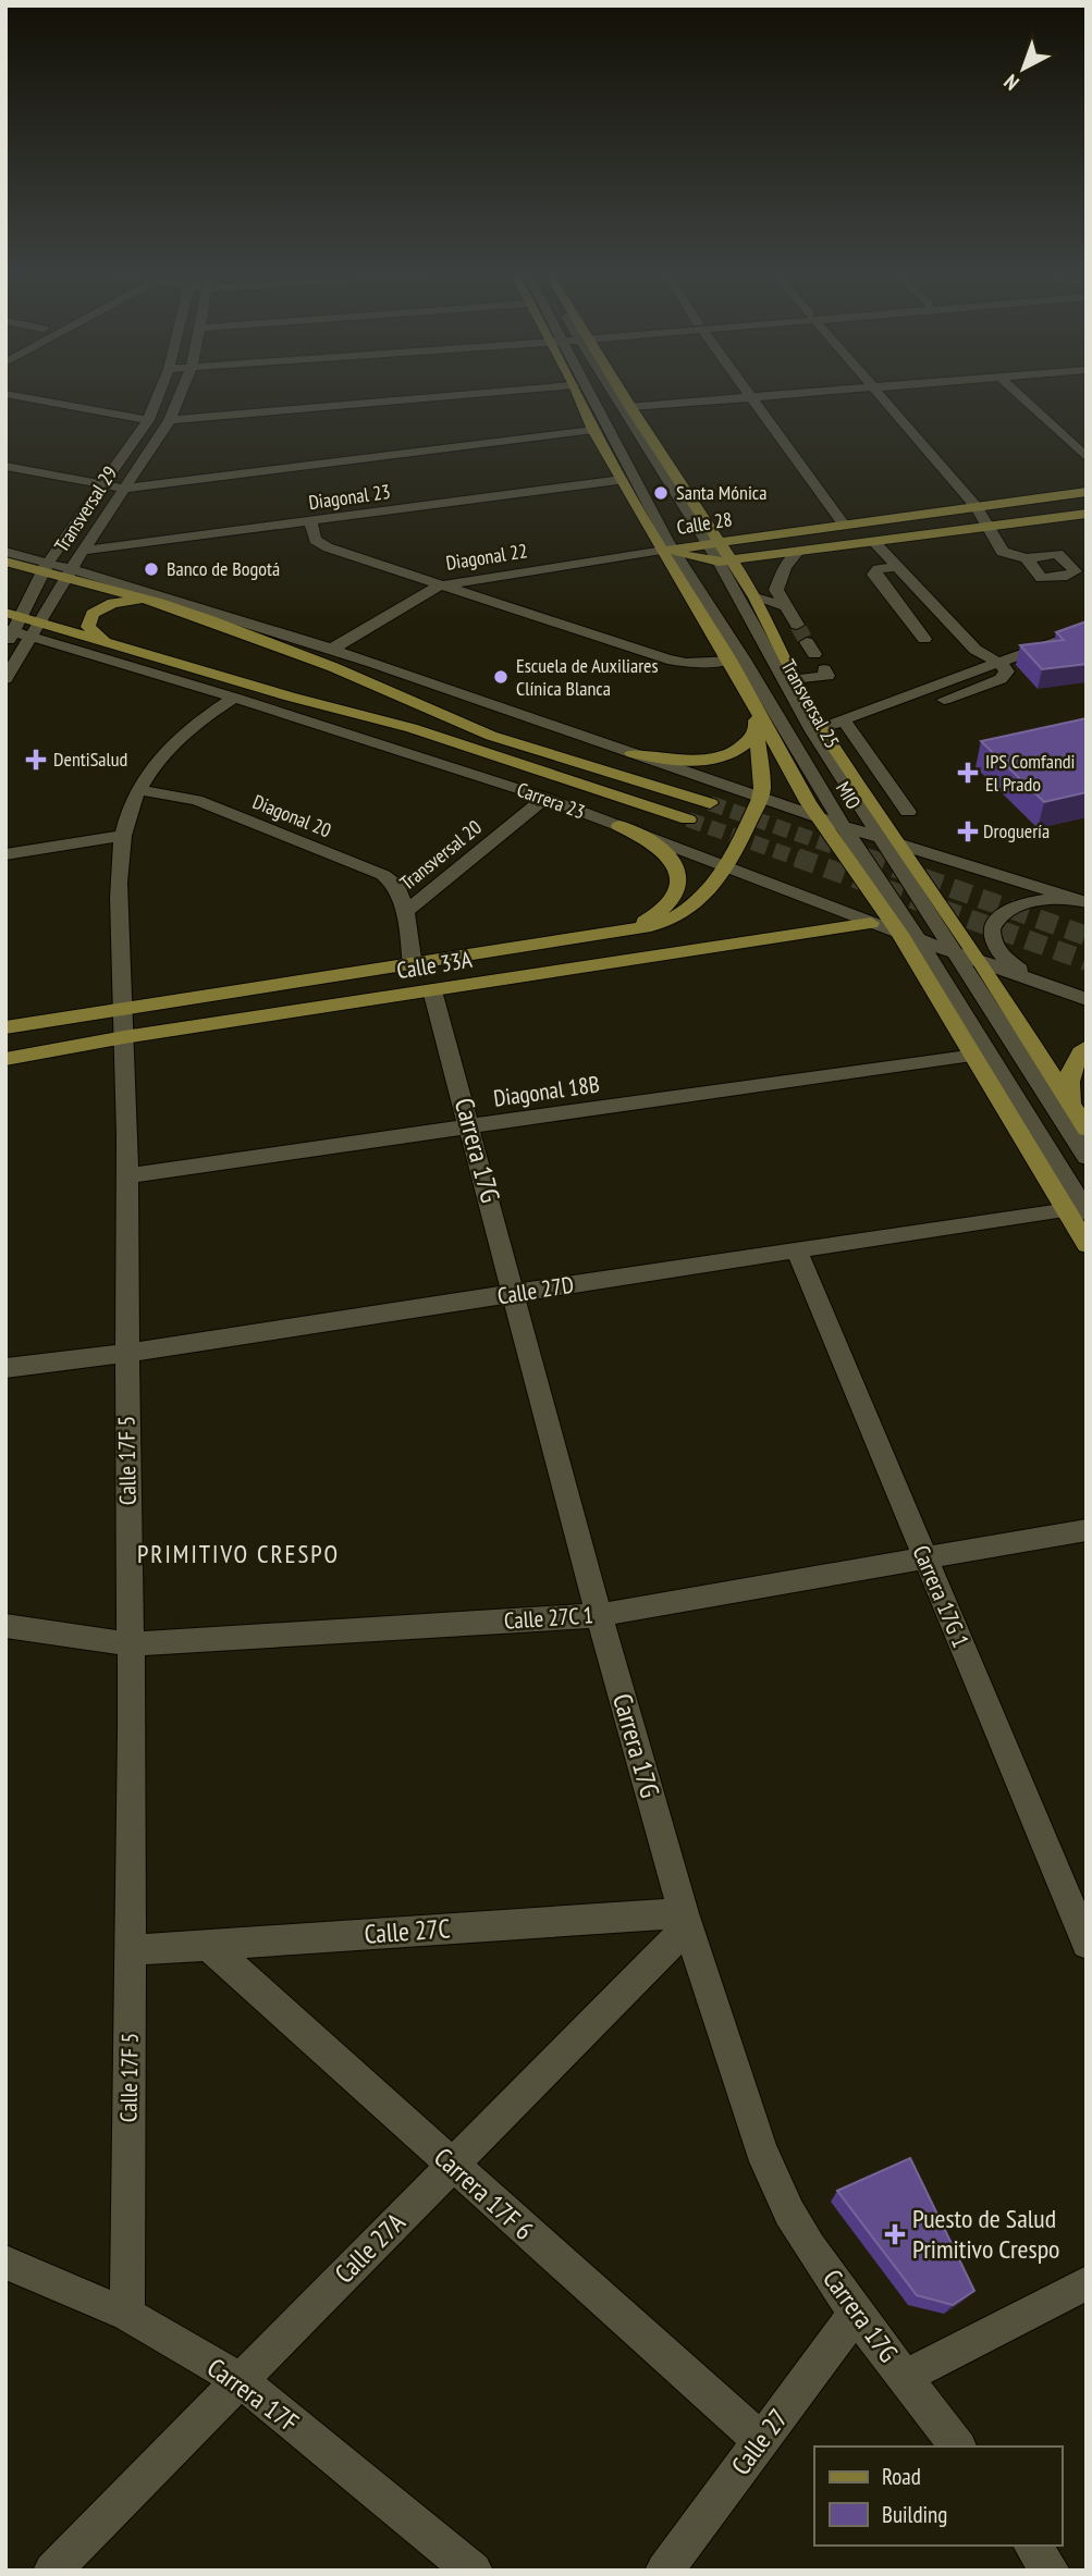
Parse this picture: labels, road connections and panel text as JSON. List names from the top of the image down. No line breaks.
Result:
{"streets":{"main road":["Calle 28","Transversal 25","Carrera 23","Calle 33A"],"street":["Diagonal 23","Transversal 29","Diagonal 22","MIO","Diagonal 20","Transversal 20","Diagonal 18B","Carrera 17G","Calle 27D","Calle 17F 5","Carrera 17G 1","Calle 27C 1","Calle 27C","Carrera 17F 6","Calle 27A","Carrera 17F","Calle 27"]},"crossings":[["Diagonal 23","Transversal 29"],["Transversal 29","Carrera 23"],["Calle 28","Diagonal 22"],["Calle 28","Transversal 25"],["Calle 28","MIO"],["Diagonal 22","MIO"],["Diagonal 22","Carrera 23"],["Transversal 25","MIO"],["Transversal 25","Carrera 23"],["MIO","Carrera 23"],["MIO","Calle 27D"],["Carrera 23","Transversal 20"],["Carrera 23","Calle 33A"],["Carrera 23","Calle 17F 5"],["Diagonal 20","Transversal 20"],["Diagonal 20","Calle 17F 5"],["Transversal 20","Calle 33A"],["Calle 33A","Carrera 17G"],["Calle 33A","Calle 17F 5"],["Diagonal 18B","Carrera 17G"],["Diagonal 18B","Calle 17F 5"],["Carrera 17G","Calle 27D"],["Carrera 17G","Calle 27C 1"],["Carrera 17G","Calle 27C"],["Carrera 17G","Calle 27A"],["Carrera 17G","Calle 27"],["Calle 27D","Calle 17F 5"],["Calle 27D","Carrera 17G 1"],["Calle 17F 5","Calle 27C 1"],["Calle 17F 5","Calle 27C"],["Calle 17F 5","Carrera 17F"],["Carrera 17G 1","Calle 27C 1"],["Calle 27C","Carrera 17F 6"],["Calle 27C","Calle 27A"],["Carrera 17F 6","Calle 27A"],["Carrera 17F 6","Calle 27"],["Calle 27A","Carrera 17F"]],"districts":["PRIMITIVO CRESPO"],"places":{"other":["Santa Mónica","Banco de Bogotá","Escuela de Auxiliares Clínica Blanca"],"health":["DentiSalud","IPS Comfandi El Prado","Droguería","Puesto de Salud Primitivo Crespo"]},"legend":["Road","Building"],"north":"bottom left"}
